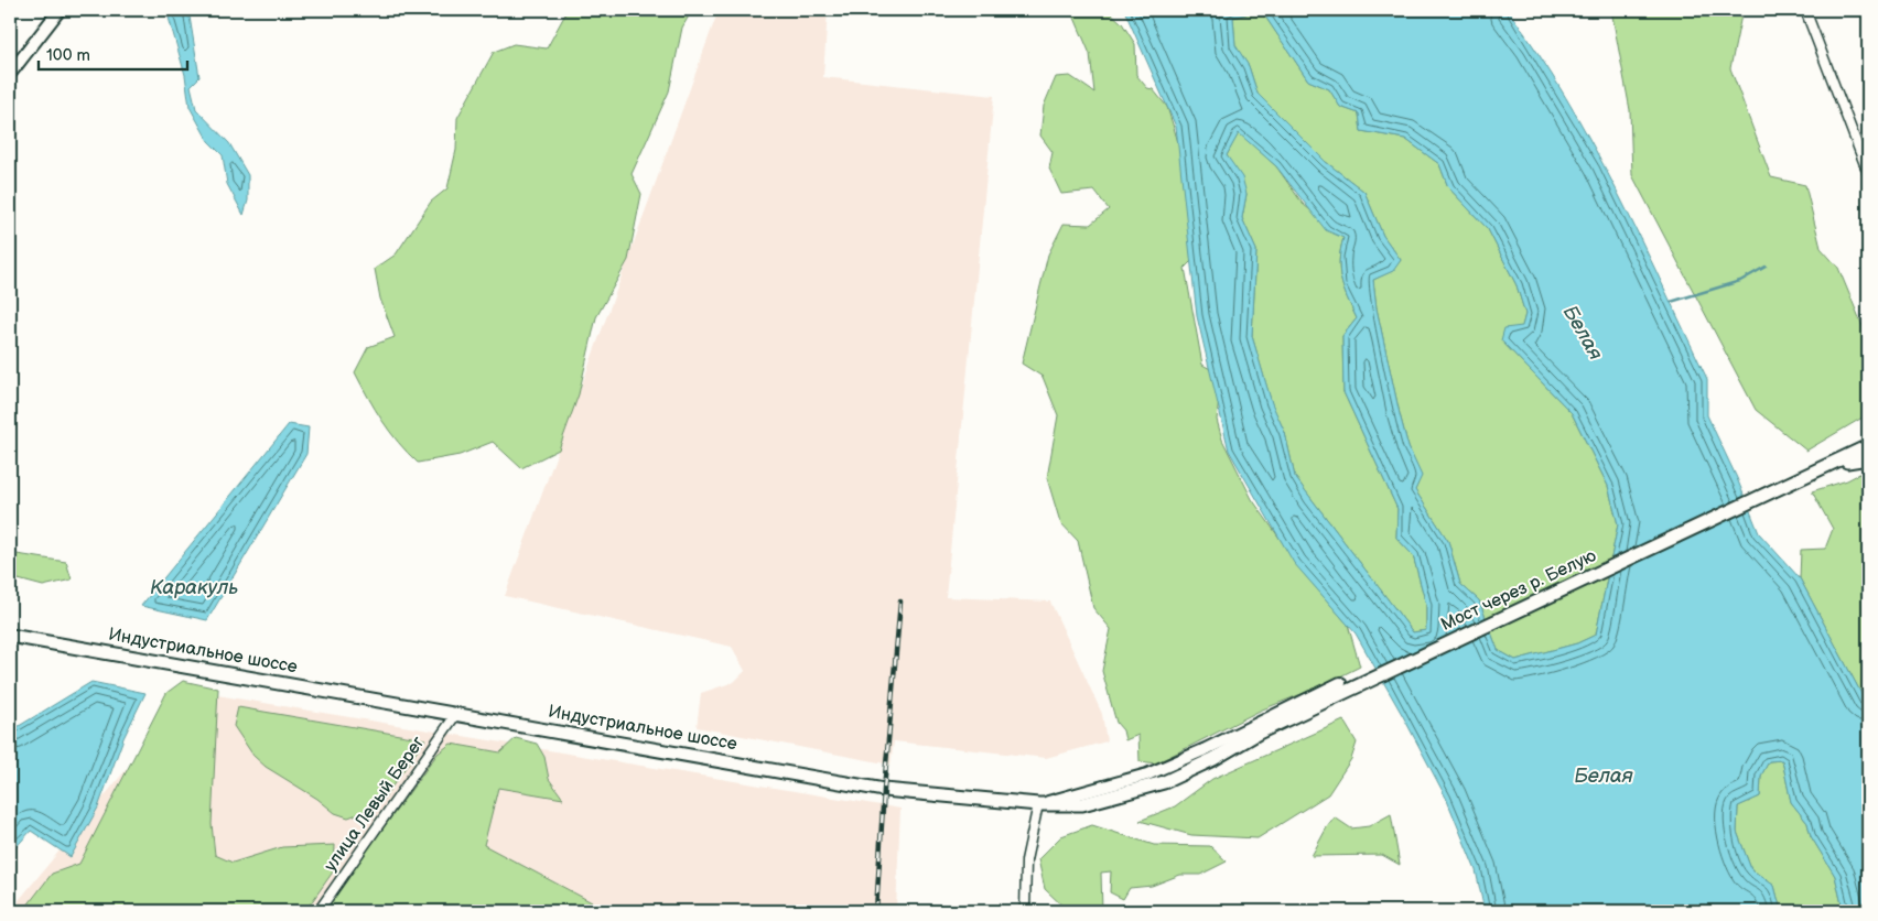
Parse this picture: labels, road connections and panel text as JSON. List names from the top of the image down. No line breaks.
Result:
{"streets":{"main road":["Мост через р. Белую","Индустриальное шоссе"],"street":["улица Левый Берег"]},"crossings":[["Мост через р. Белую","Индустриальное шоссе"],["Индустриальное шоссе","улица Левый Берег"]],"water":["Белая","Каракуль"],"scale_bar":"100 m"}
